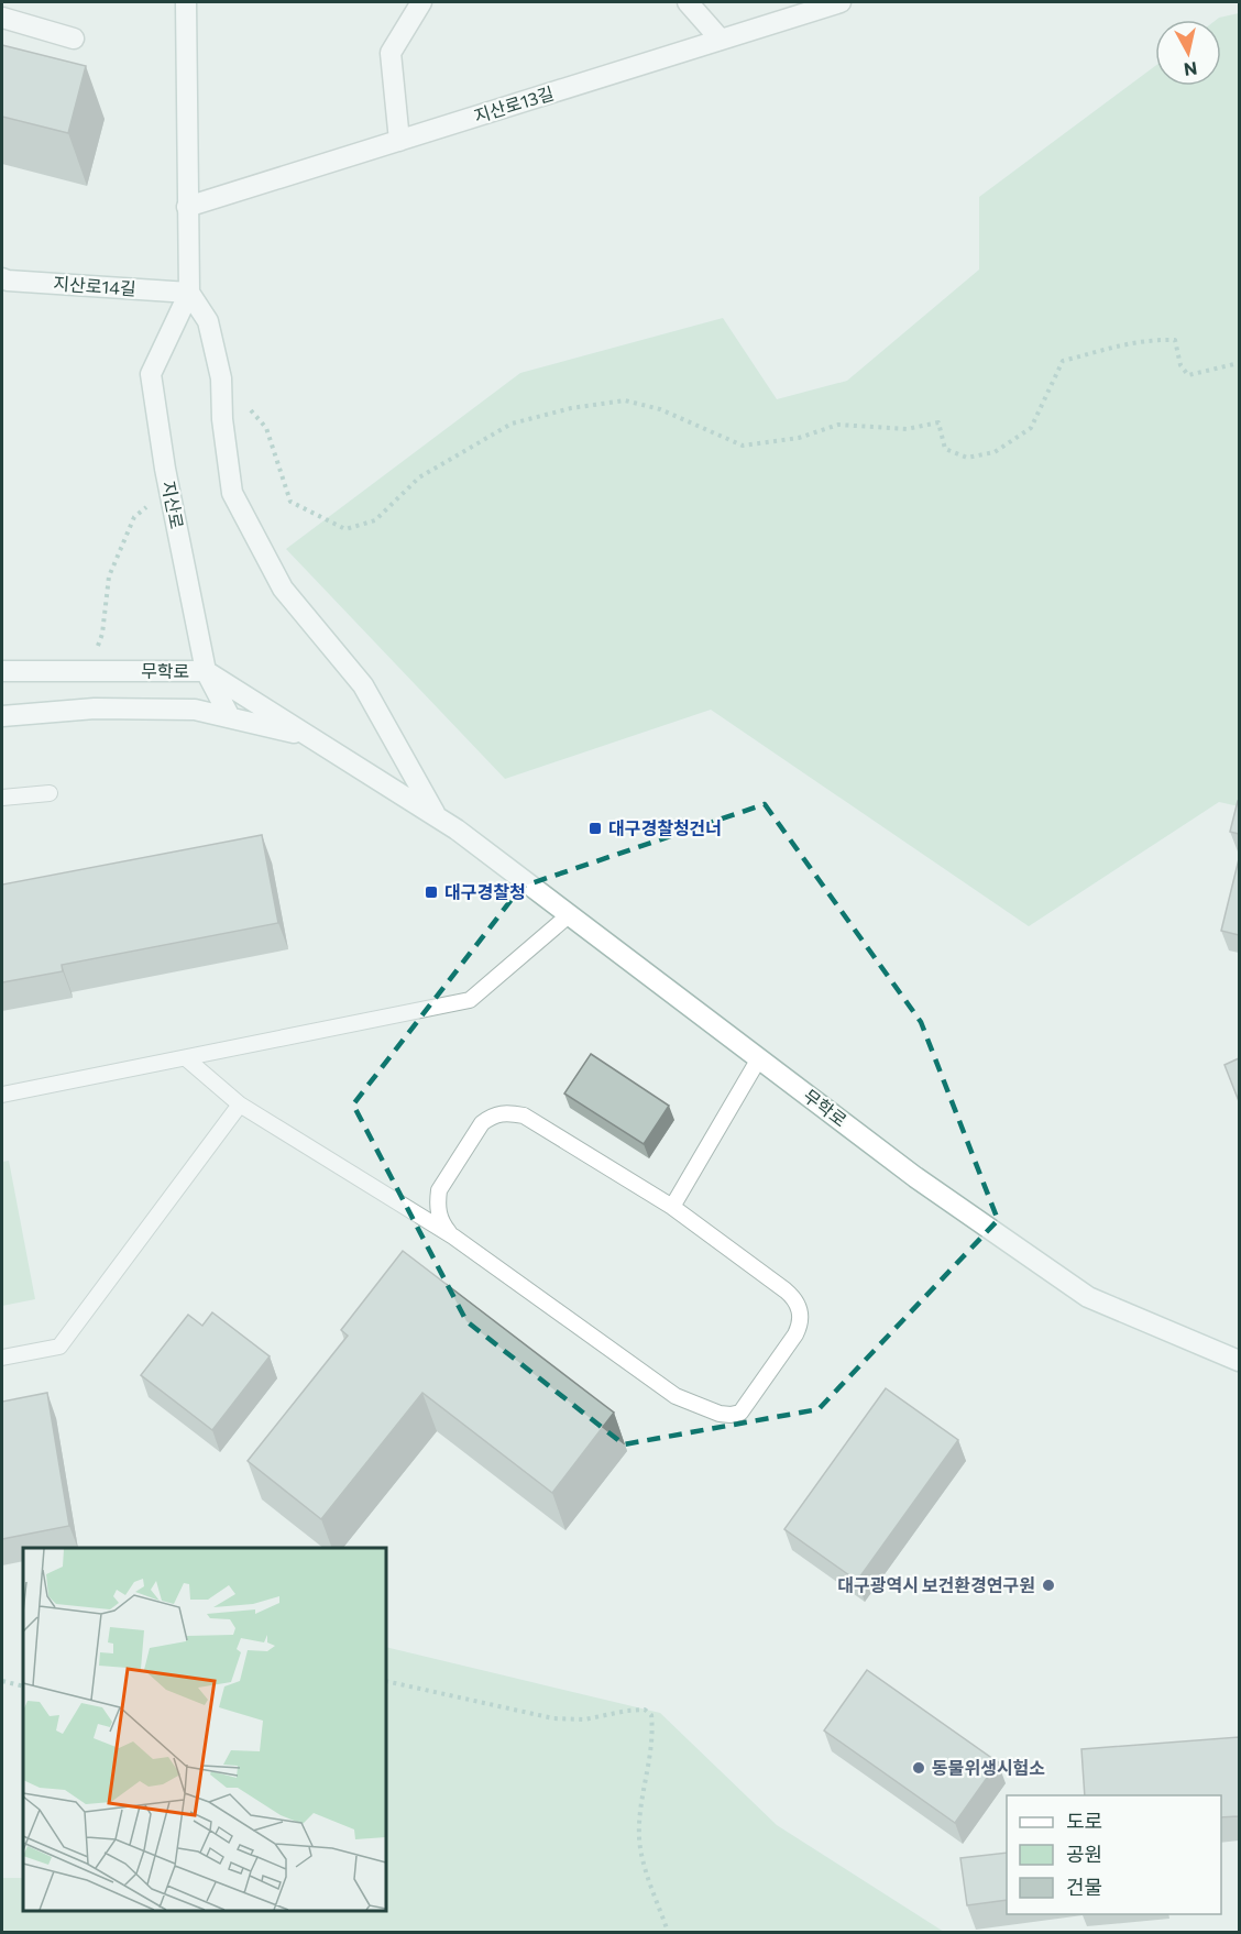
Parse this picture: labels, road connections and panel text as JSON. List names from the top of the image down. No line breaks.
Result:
{"streets":{"main road":["지산로13길","지산로14길","지산로","무학로"]},"crossings":[["지산로13길","지산로"],["지산로14길","지산로"],["지산로","무학로"]],"places":{"transit":["대구경찰청건너","대구경찰청"],"other":["대구광역시 보건환경연구원","동물위생시험소"]},"legend":["도로","공원","건물"],"north":"bottom"}
